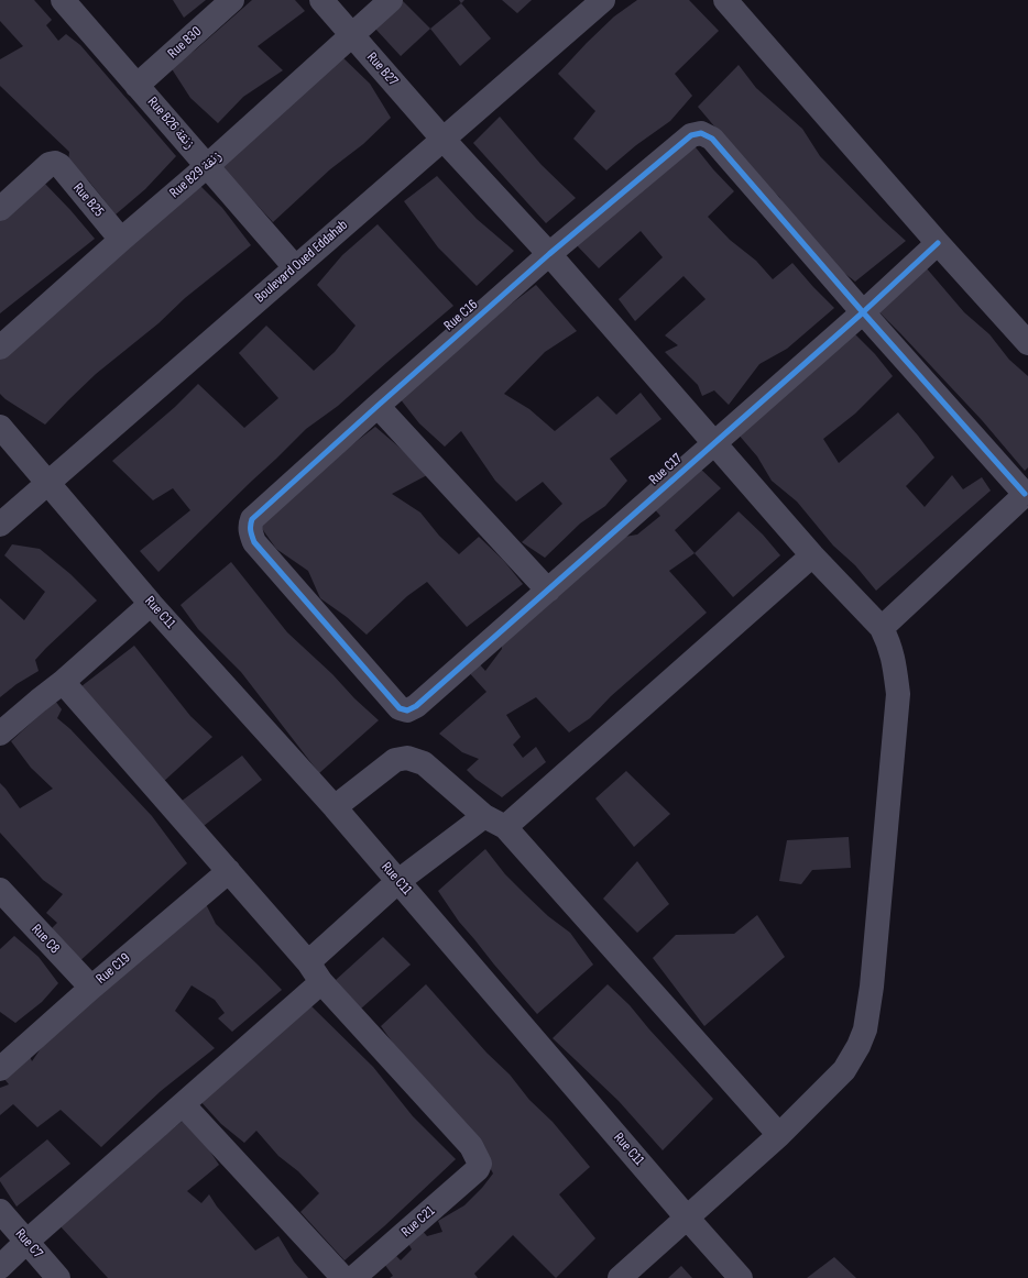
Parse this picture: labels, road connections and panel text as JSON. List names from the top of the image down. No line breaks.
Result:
{"streets":{"street":["Rue B30","Rue B27","Rue B26 زنقة","Rue B29 زنقة","Rue B25","Boulevard Oued Eddahab","Rue C16","Rue C17","Rue C11","Rue C8","Rue C19","Rue C21","Rue C7"]},"crossings":[["Rue B30","Rue B26 زنقة"],["Rue B27","Rue B29 زنقة"],["Rue B27","Boulevard Oued Eddahab"],["Rue B27","Rue C16"],["Rue B27","Rue C17"],["Rue B27","Rue C11"],["Rue B26 زنقة","Rue B29 زنقة"],["Rue B26 زنقة","Boulevard Oued Eddahab"],["Rue B29 زنقة","Rue B25"],["Boulevard Oued Eddahab","Rue C11"],["Rue C16","Rue C17"],["Rue C8","Rue C19"]]}
